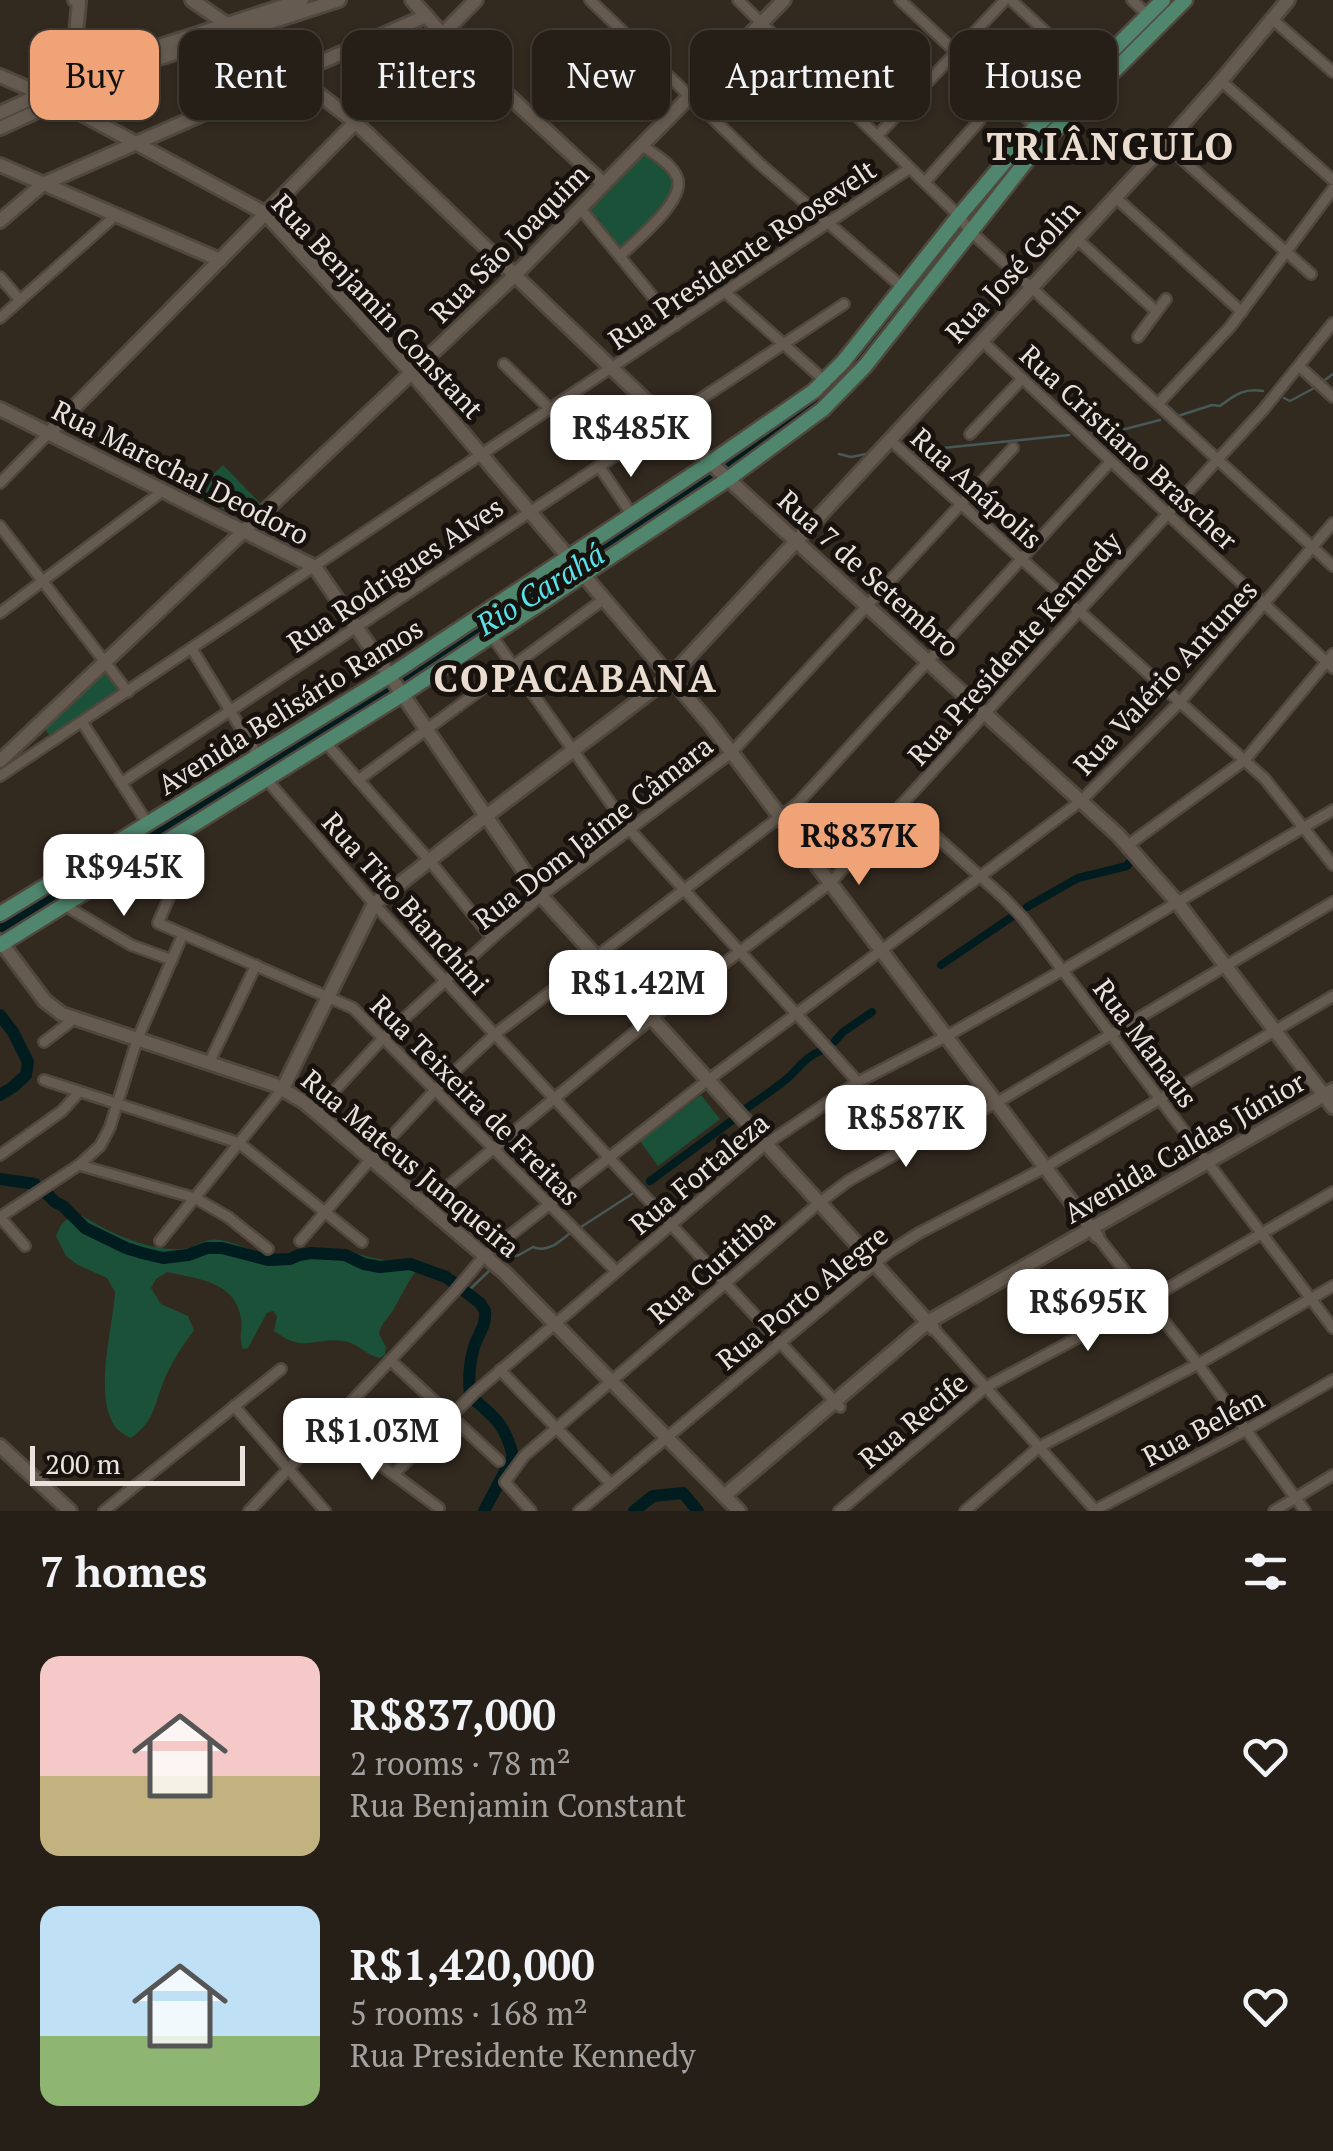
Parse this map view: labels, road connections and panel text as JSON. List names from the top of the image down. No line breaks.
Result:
{"streets":{"main road":["Avenida Belisário Ramos"],"street":["Rua São Joaquim","Rua Presidente Roosevelt","Rua José Golin","Rua Benjamin Constant","Rua Cristiano Brascher","Rua Marechal Deodoro","Rua Anápolis","Rua 7 de Setembro","Rua Rodrigues Alves","Rua Presidente Kennedy","Rua Valério Antunes","Rua Dom Jaime Câmara","Rua Tito Bianchini","Rua Manaus","Rua Teixeira de Freitas","Avenida Caldas Júnior","Rua Mateus Junqueira","Rua Fortaleza","Rua Curitiba","Rua Porto Alegre","Rua Recife","Rua Belém"]},"crossings":[["Rua São Joaquim","Rua Benjamin Constant"],["Rua São Joaquim","Rua Marechal Deodoro"],["Rua São Joaquim","Rua 7 de Setembro"],["Rua Presidente Roosevelt","Rua Benjamin Constant"],["Rua Presidente Roosevelt","Rua Marechal Deodoro"],["Rua Presidente Roosevelt","Rua 7 de Setembro"],["Rua José Golin","Rua Benjamin Constant"],["Rua José Golin","Rua Cristiano Brascher"],["Rua José Golin","Rua Marechal Deodoro"],["Rua José Golin","Rua Anápolis"],["Rua José Golin","Rua 7 de Setembro"],["Rua José Golin","Rua Tito Bianchini"],["Rua Benjamin Constant","Rua Rodrigues Alves"],["Rua Benjamin Constant","Rua Presidente Kennedy"],["Rua Benjamin Constant","Rua Valério Antunes"],["Rua Benjamin Constant","Avenida Belisário Ramos"],["Rua Benjamin Constant","Rua Dom Jaime Câmara"],["Rua Benjamin Constant","Avenida Caldas Júnior"],["Rua Benjamin Constant","Rua Fortaleza"],["Rua Benjamin Constant","Rua Curitiba"],["Rua Benjamin Constant","Rua Porto Alegre"],["Rua Benjamin Constant","Rua Recife"],["Rua Benjamin Constant","Rua Belém"],["Rua Cristiano Brascher","Rua Presidente Kennedy"],["Rua Cristiano Brascher","Rua Valério Antunes"],["Rua Marechal Deodoro","Rua Rodrigues Alves"],["Rua Marechal Deodoro","Rua Presidente Kennedy"],["Rua Marechal Deodoro","Rua Valério Antunes"],["Rua Marechal Deodoro","Avenida Belisário Ramos"],["Rua Marechal Deodoro","Rua Dom Jaime Câmara"],["Rua Marechal Deodoro","Avenida Caldas Júnior"],["Rua Marechal Deodoro","Rua Fortaleza"],["Rua Marechal Deodoro","Rua Curitiba"],["Rua Marechal Deodoro","Rua Porto Alegre"],["Rua Marechal Deodoro","Rua Recife"],["Rua Marechal Deodoro","Rua Belém"],["Rua Anápolis","Rua Presidente Kennedy"],["Rua Anápolis","Rua Valério Antunes"],["Rua Anápolis","Rua Dom Jaime Câmara"],["Rua Anápolis","Rua Fortaleza"],["Rua 7 de Setembro","Rua Rodrigues Alves"],["Rua 7 de Setembro","Rua Presidente Kennedy"],["Rua 7 de Setembro","Rua Valério Antunes"],["Rua 7 de Setembro","Avenida Belisário Ramos"],["Rua 7 de Setembro","Rua Dom Jaime Câmara"],["Rua 7 de Setembro","Avenida Caldas Júnior"],["Rua 7 de Setembro","Rua Fortaleza"],["Rua 7 de Setembro","Rua Curitiba"],["Rua 7 de Setembro","Rua Porto Alegre"],["Rua Presidente Kennedy","Rua Tito Bianchini"],["Rua Presidente Kennedy","Rua Manaus"],["Rua Presidente Kennedy","Rua Teixeira de Freitas"],["Rua Presidente Kennedy","Rua Mateus Junqueira"],["Rua Valério Antunes","Rua Tito Bianchini"],["Rua Valério Antunes","Rua Manaus"],["Rua Valério Antunes","Rua Teixeira de Freitas"],["Rua Valério Antunes","Rua Mateus Junqueira"],["Avenida Belisário Ramos","Rua Tito Bianchini"],["Avenida Belisário Ramos","Rua Mateus Junqueira"],["Rua Dom Jaime Câmara","Rua Tito Bianchini"],["Rua Dom Jaime Câmara","Rua Teixeira de Freitas"],["Rua Dom Jaime Câmara","Rua Mateus Junqueira"],["Rua Tito Bianchini","Avenida Caldas Júnior"],["Rua Tito Bianchini","Rua Fortaleza"],["Rua Tito Bianchini","Rua Curitiba"],["Rua Tito Bianchini","Rua Porto Alegre"],["Rua Manaus","Avenida Caldas Júnior"],["Rua Manaus","Rua Fortaleza"],["Rua Manaus","Rua Curitiba"],["Rua Manaus","Rua Porto Alegre"],["Rua Manaus","Rua Recife"],["Rua Teixeira de Freitas","Rua Fortaleza"],["Avenida Caldas Júnior","Rua Mateus Junqueira"],["Rua Mateus Junqueira","Rua Fortaleza"],["Rua Mateus Junqueira","Rua Curitiba"],["Rua Mateus Junqueira","Rua Porto Alegre"]],"districts":["TRIÂNGULO","COPACABANA"],"water":["Rio Carahá"],"scale_bar":"200 m","page":{"chip":["Buy","Rent","Filters","New","Apartment","House"],"price":["R$485K","R$837K","R$945K","R$1.42M","R$587K","R$695K","R$1.03M"],"scale":"200 m","heading":"7 homes","list":[{"name":"R$837,000","note":"2 rooms · 78 m² · Rua Benjamin Constant"},{"name":"R$1,420,000","note":"5 rooms · 168 m² · Rua Presidente Kennedy"}]}}
